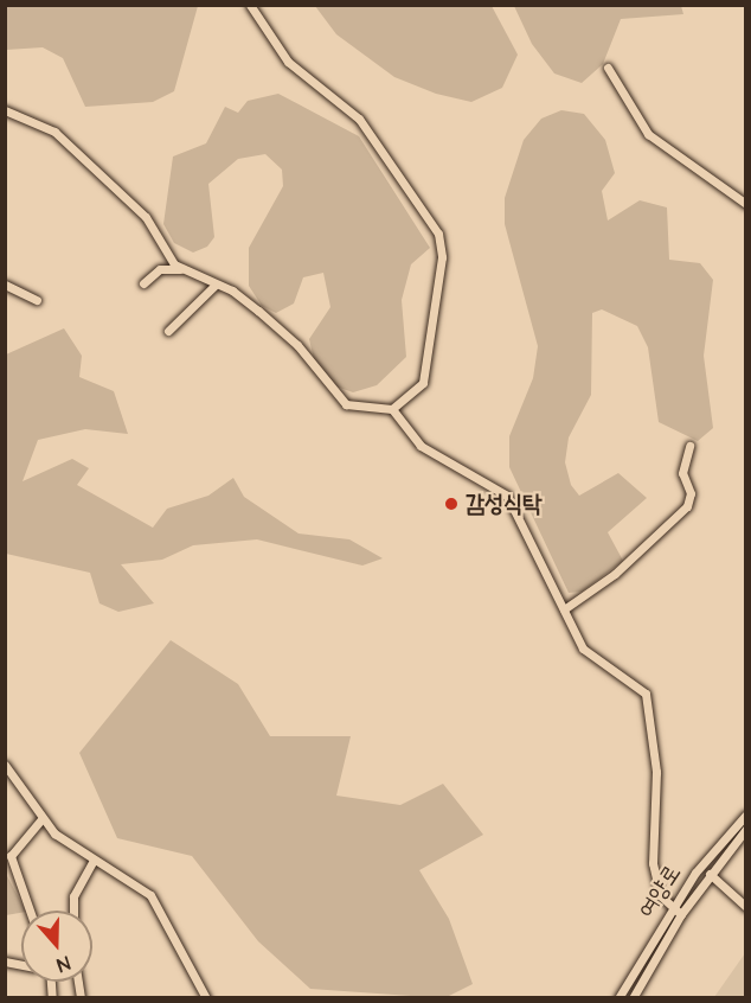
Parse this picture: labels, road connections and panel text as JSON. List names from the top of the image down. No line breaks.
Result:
{"streets":{"street":["여양로"]},"places":["감성식탁"],"north":"bottom"}
